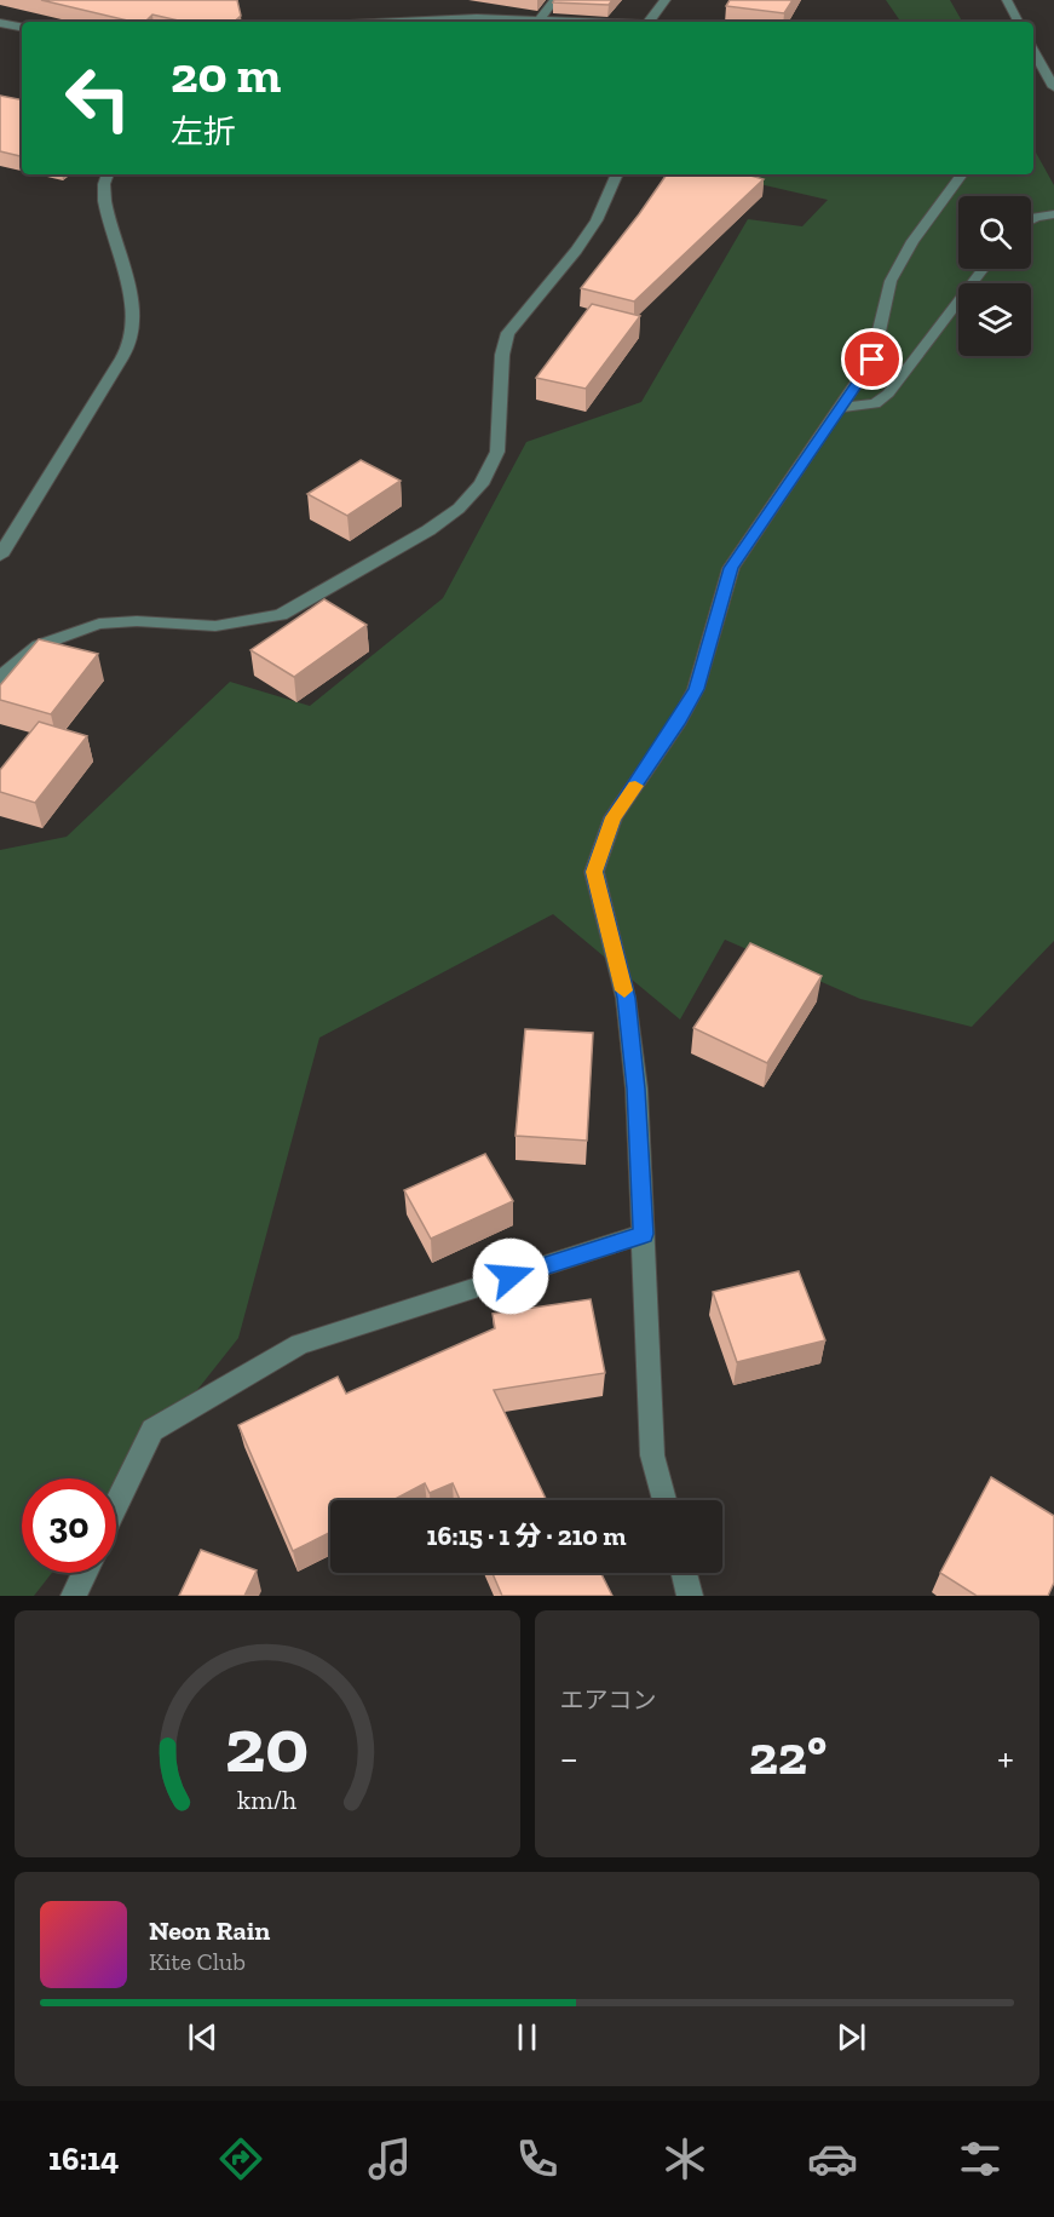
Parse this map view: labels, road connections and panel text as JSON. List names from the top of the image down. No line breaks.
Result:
{"page":{"turn":["20 m","左折"],"limit":"30","trip":"16:15 · 1 分 · 210 m","tile":"エアコン","heat":["−","22°","+"],"song":["Neon Rain","Kite Club"],"tabs":"16:14","gauge":["20","km/h"]}}
